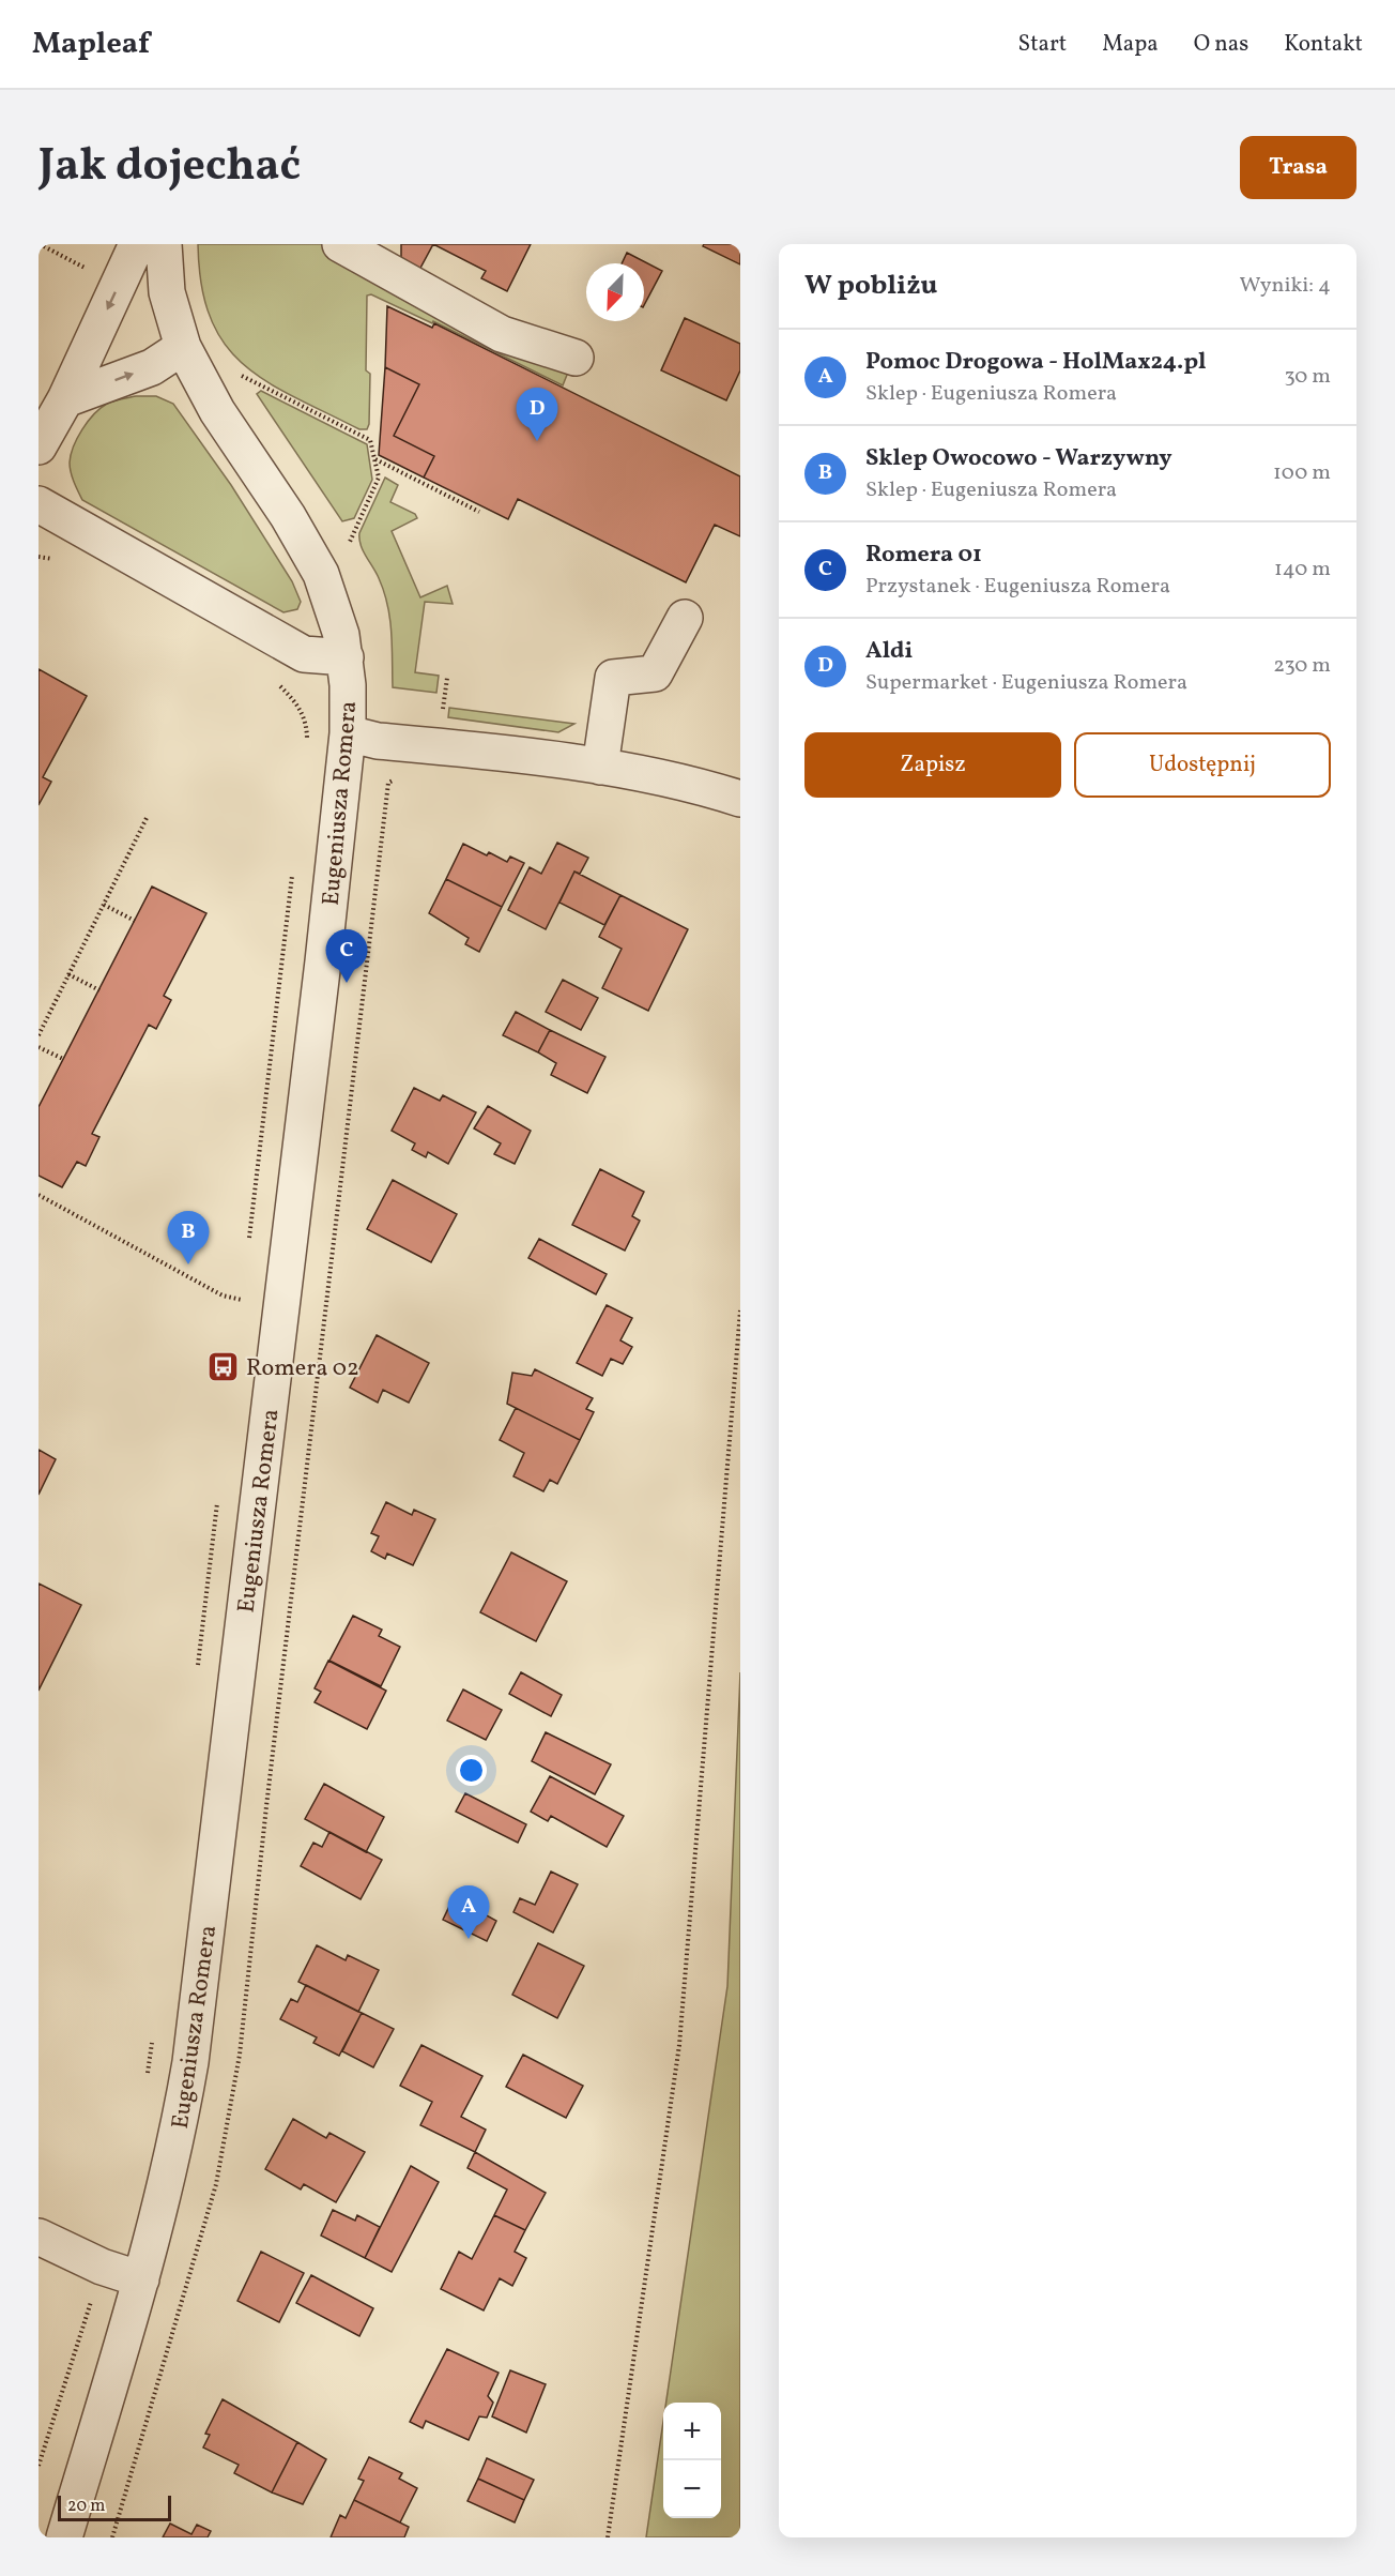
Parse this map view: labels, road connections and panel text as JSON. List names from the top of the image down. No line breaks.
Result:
{"streets":{"street":["Eugeniusza Romera"]},"places":{"bus stop":["Romera 02"]},"scale_bar":"20 m","north":"bottom left","page":{"header":"Mapleaf","nav":["Start","Mapa","O nas","Kontakt"],"title":"Jak dojechać","buttons":["Trasa",["Zapisz","Udostępnij"]],"heading":["W pobliżu","Wyniki: 4"],"list":[{"mark":"A","name":"Pomoc Drogowa - HolMax24.pl","note":"Sklep · Eugeniusza Romera","value":"30 m"},{"mark":"B","name":"Sklep Owocowo - Warzywny","note":"Sklep · Eugeniusza Romera","value":"100 m"},{"mark":"C","name":"Romera 01","note":"Przystanek · Eugeniusza Romera","value":"140 m"},{"mark":"D","name":"Aldi","note":"Supermarket · Eugeniusza Romera","value":"230 m"}],"pins":["D","C","B","A"],"map_buttons":["+","−"],"scale":"20 m"}}
